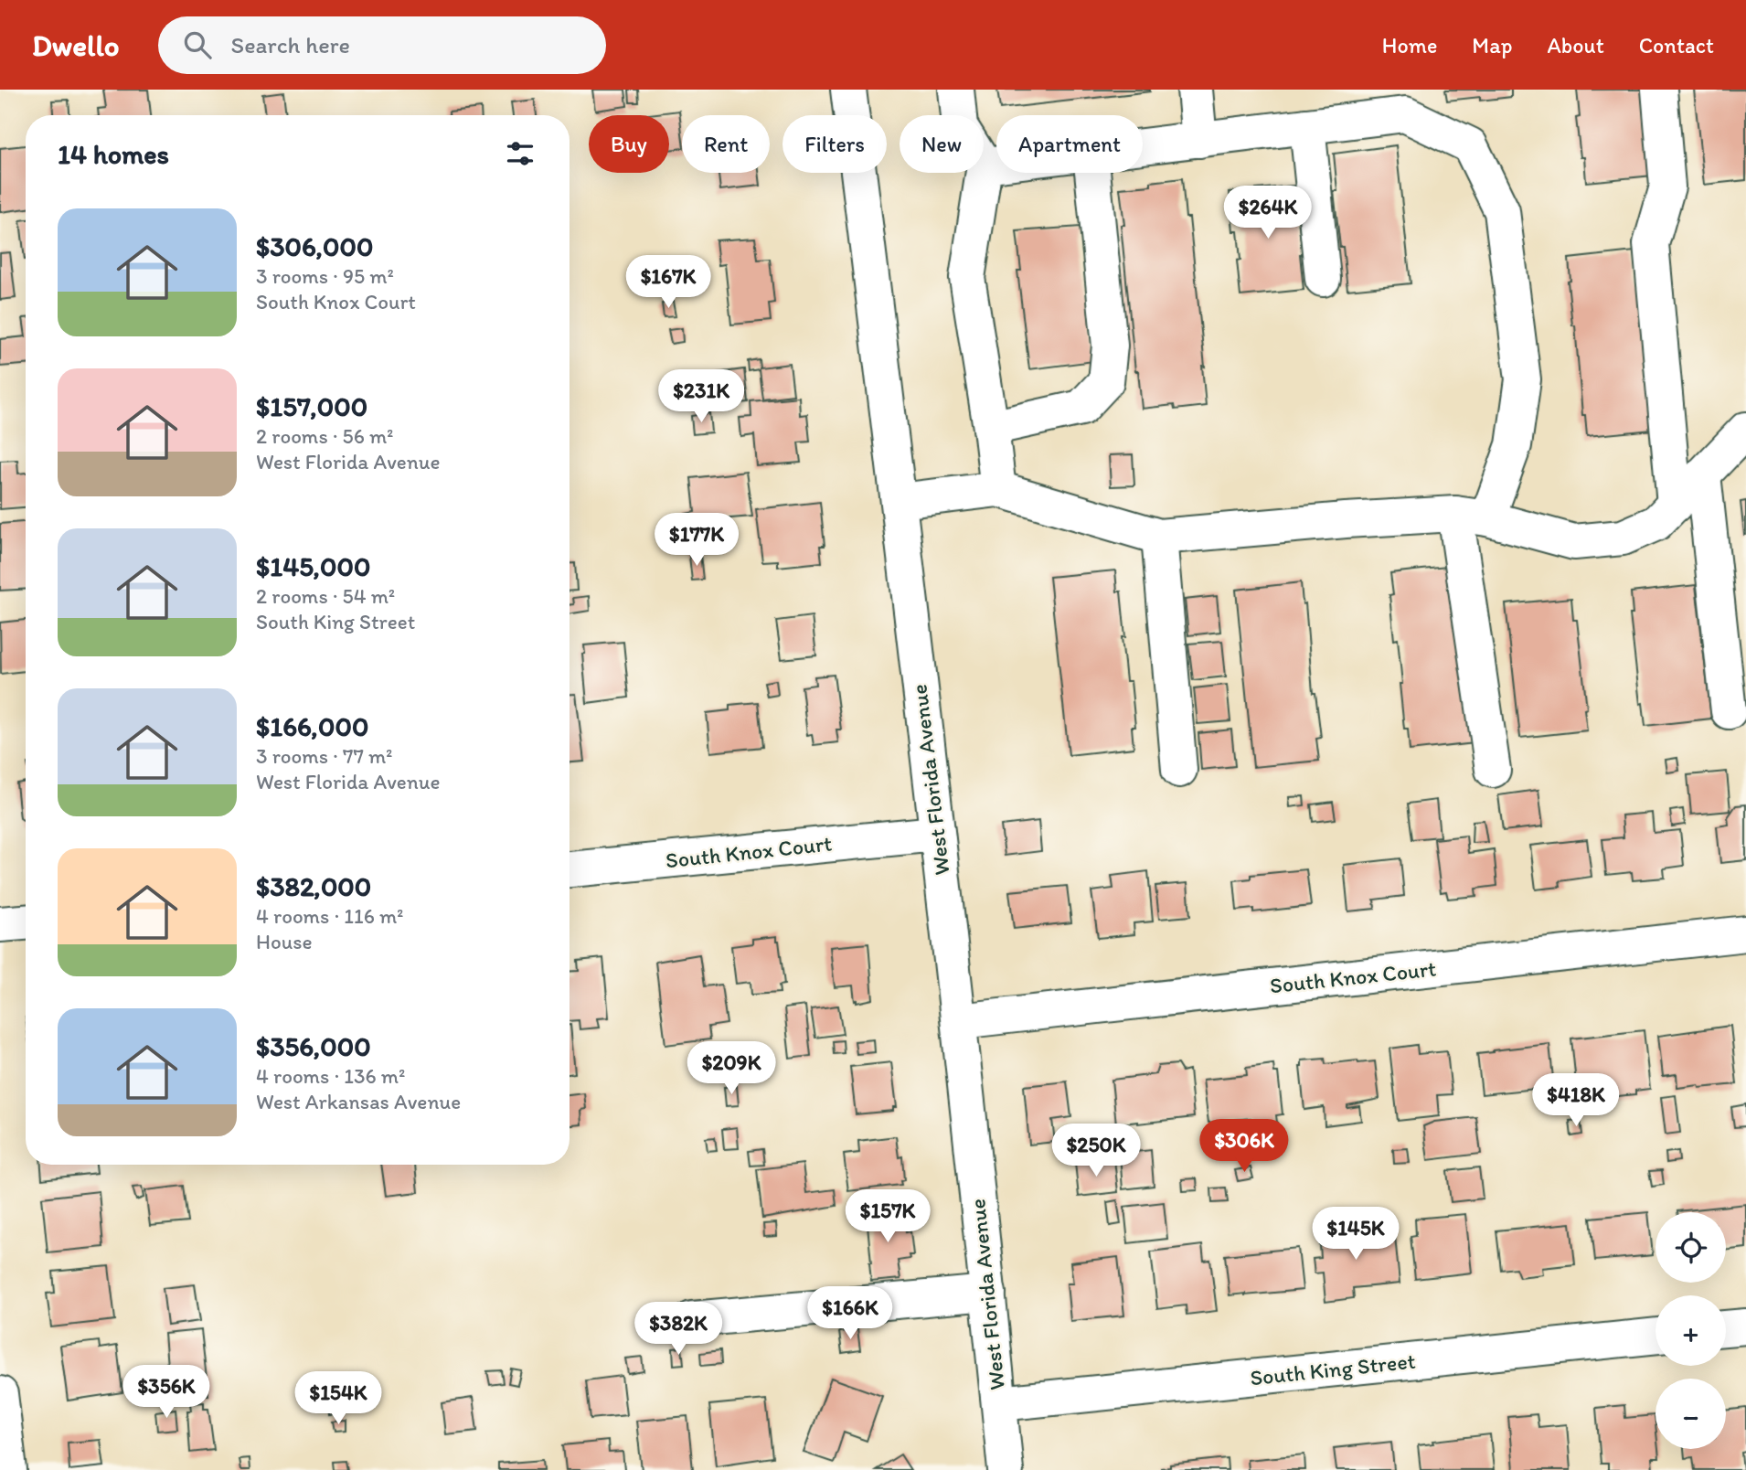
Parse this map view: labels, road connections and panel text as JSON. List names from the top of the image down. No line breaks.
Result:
{"streets":{"street":["West Florida Avenue","South Knox Court","South King Street"]},"crossings":[["West Florida Avenue","South Knox Court"],["West Florida Avenue","South King Street"]],"page":{"header":"Dwello","search":"Search here","nav":["Home","Map","About","Contact"],"chip":["Buy","Rent","Filters","New","Apartment"],"heading":"14 homes","price":["$264K","$167K","$231K","$177K","$209K","$418K","$306K","$250K","$157K","$145K","$166K","$382K","$356K","$154K"],"list":[{"name":"$306,000","note":"3 rooms · 95 m² · South Knox Court"},{"name":"$157,000","note":"2 rooms · 56 m² · West Florida Avenue"},{"name":"$145,000","note":"2 rooms · 54 m² · South King Street"},{"name":"$166,000","note":"3 rooms · 77 m² · West Florida Avenue"},{"name":"$382,000","note":"4 rooms · 116 m² · House"},{"name":"$356,000","note":"4 rooms · 136 m² · West Arkansas Avenue"}],"map_buttons":["+","−"]}}
